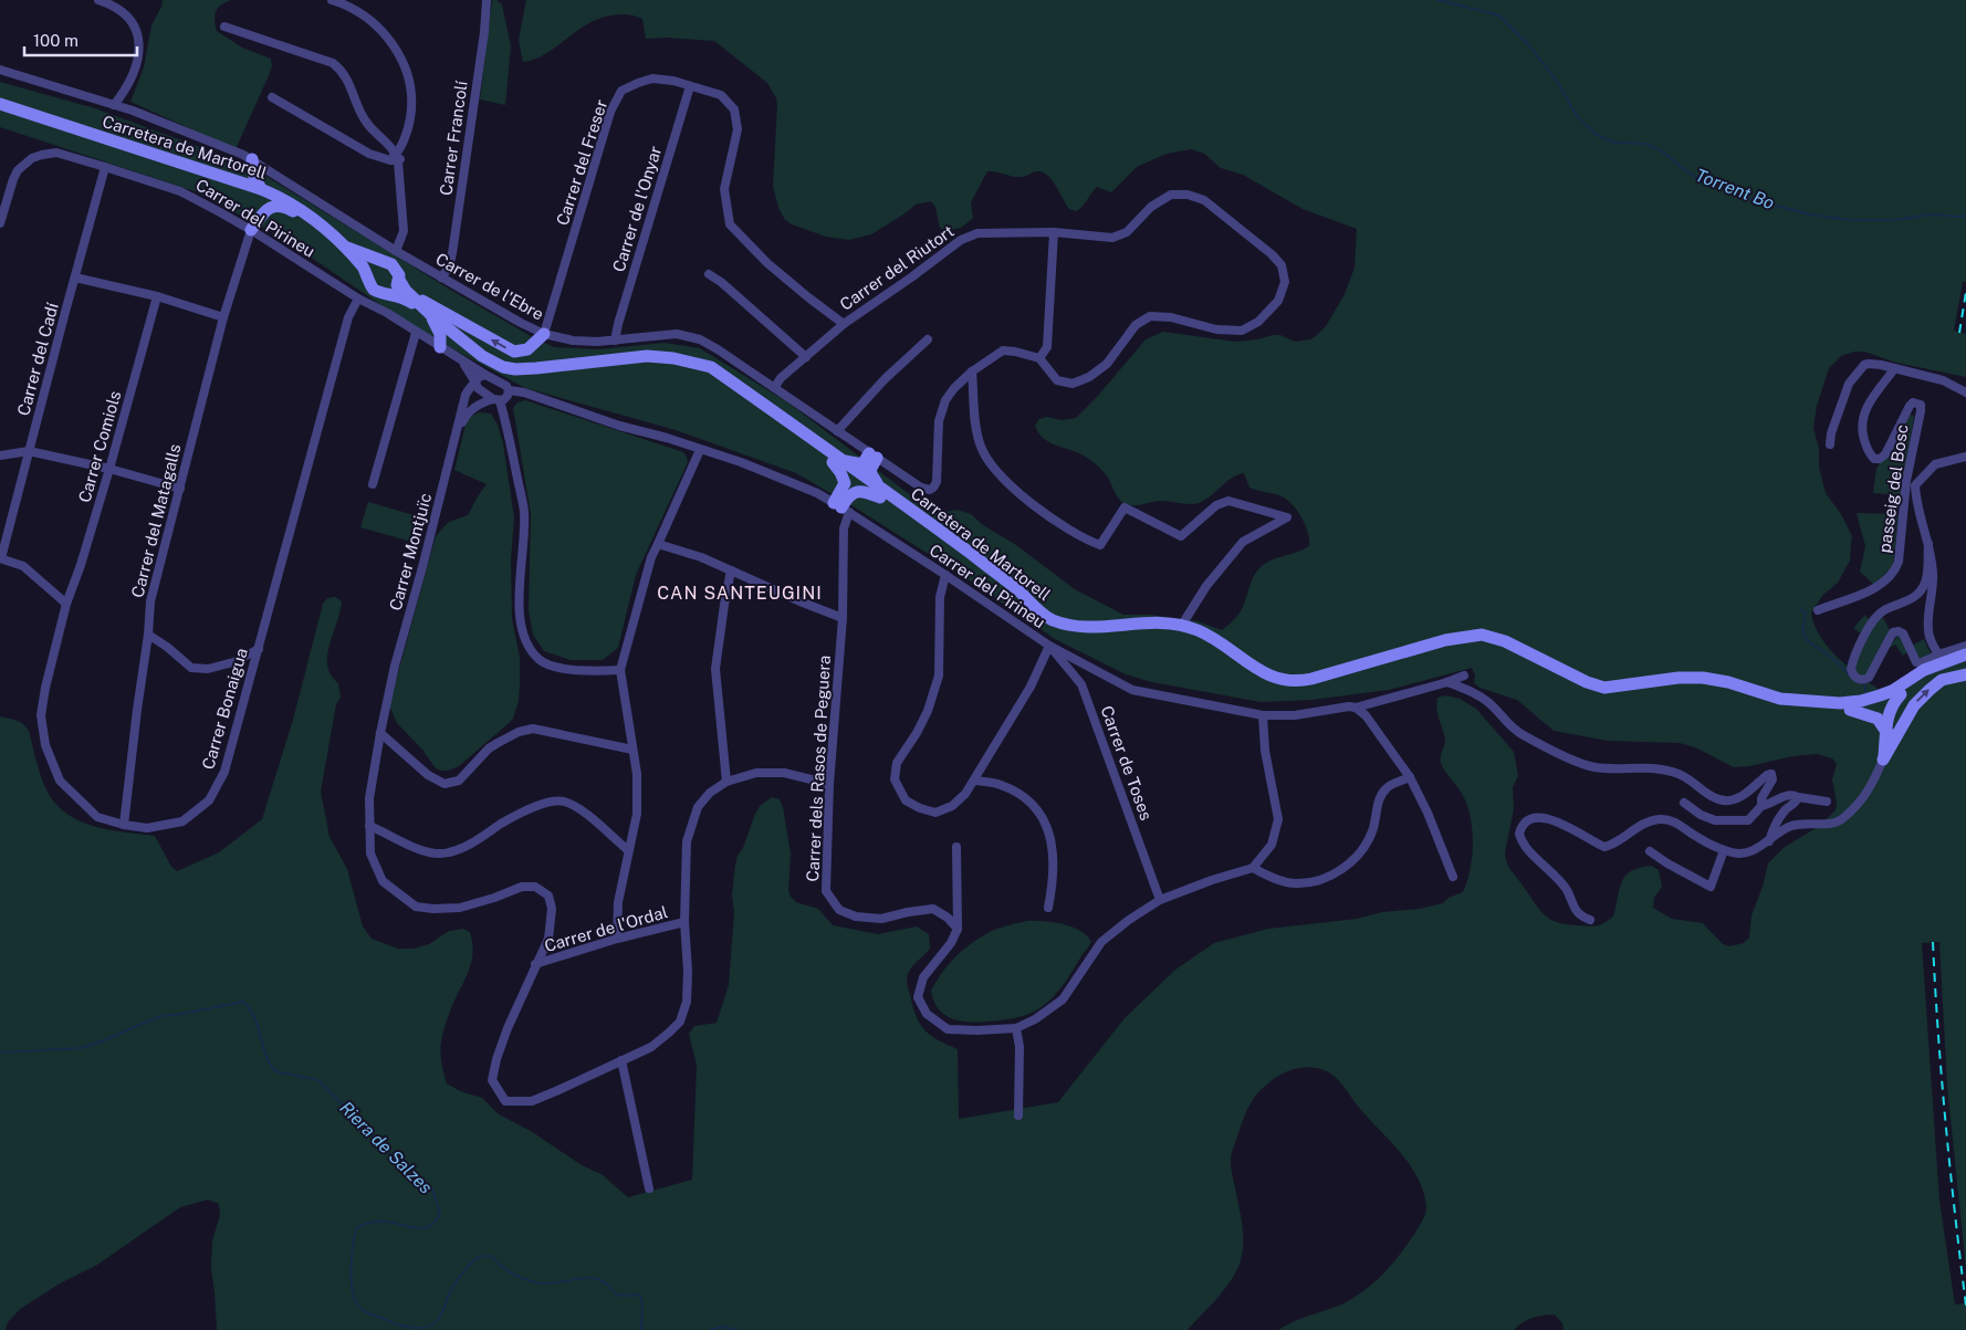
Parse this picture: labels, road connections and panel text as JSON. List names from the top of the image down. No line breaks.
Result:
{"streets":{"main road":["Carretera de Martorell"],"street":["Carrer Francolí","Carrer del Freser","Carrer de l'Onyar","Carrer del Pirineu","Carrer del Riutort","Carrer de l'Ebre","Carrer del Cadí","Carrer Comiols","passeig del Bosc","Carrer del Matagalls","Carrer Montjuïc","Carrer Bonaigua","Carrer de Toses","Carrer dels Rasos de Peguera","Carrer de l'Ordal"]},"crossings":[["Carrer Francolí","Carrer de l'Ebre"],["Carrer del Freser","Carrer de l'Onyar"],["Carrer del Freser","Carrer del Riutort"],["Carrer del Freser","Carrer de l'Ebre"],["Carrer de l'Onyar","Carrer de l'Ebre"],["Carrer del Pirineu","Carrer del Cadí"],["Carrer del Pirineu","Carrer del Matagalls"],["Carrer del Pirineu","Carrer Montjuïc"],["Carrer del Pirineu","Carrer Bonaigua"],["Carrer del Pirineu","Carrer de Toses"],["Carrer del Pirineu","Carrer dels Rasos de Peguera"],["Carrer del Riutort","Carrer de l'Ebre"],["Carrer Comiols","Carrer Bonaigua"],["Carrer del Matagalls","Carrer Bonaigua"],["Carrer Montjuïc","Carrer de l'Ordal"]],"districts":["CAN SANTEUGINI"],"water":["Torrent Bo","Riera de Salzes"],"scale_bar":"100 m"}
